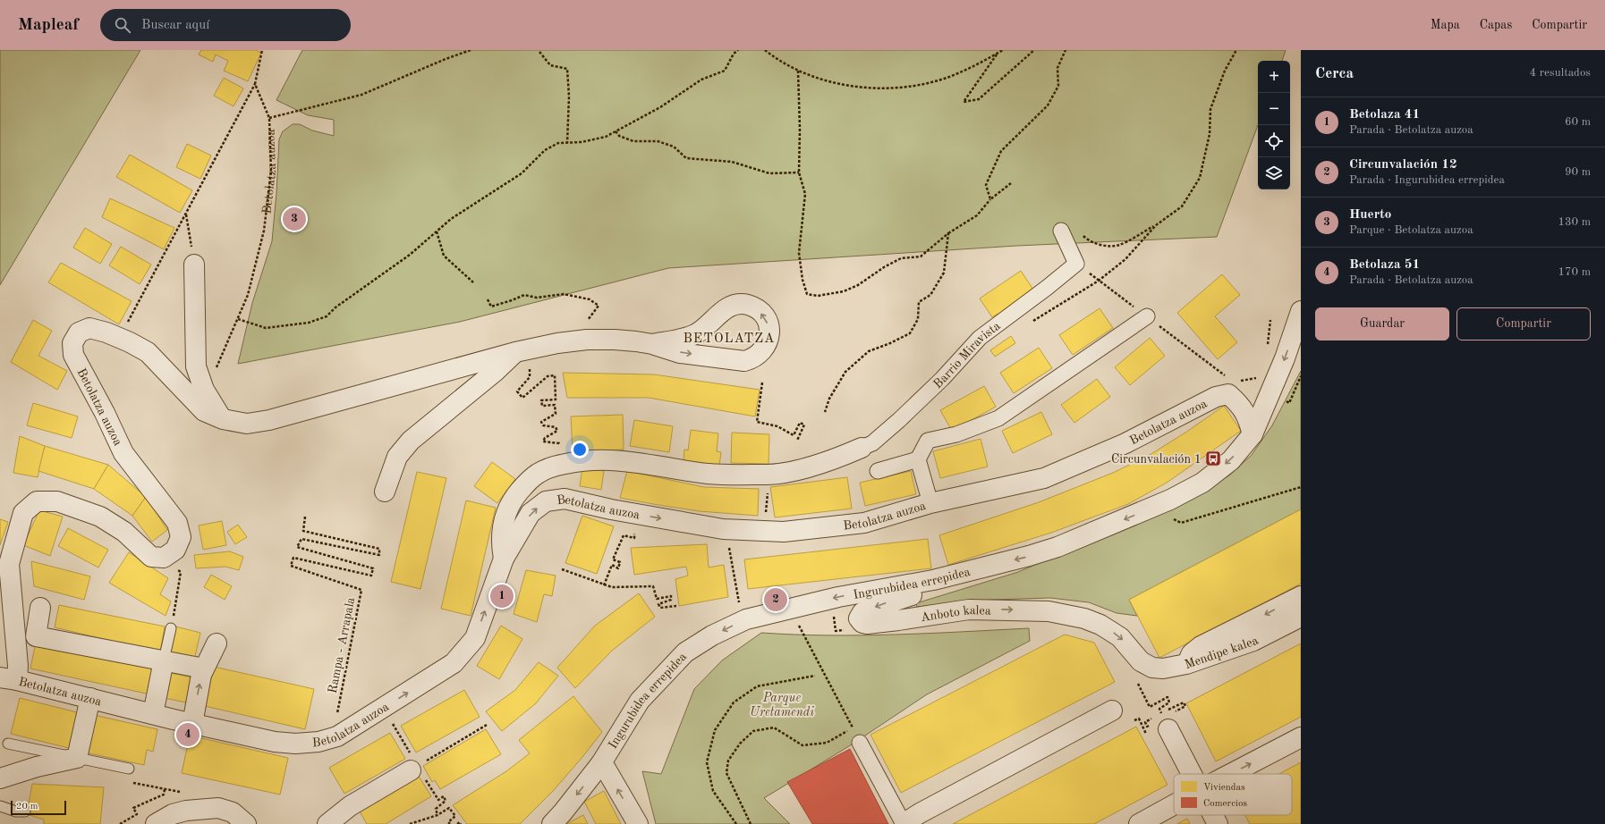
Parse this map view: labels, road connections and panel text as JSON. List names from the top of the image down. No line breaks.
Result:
{"streets":{"street":["Betolatza auzoa","Barrio Miravista","Ingurubidea errepidea","Anboto kalea","Mendipe kalea"],"path":["Rampa - Arrapala"]},"crossings":[["Betolatza auzoa","Barrio Miravista"],["Betolatza auzoa","Ingurubidea errepidea"],["Ingurubidea errepidea","Anboto kalea"],["Anboto kalea","Mendipe kalea"]],"districts":["BETOLATZA"],"parks":["Parque Uretamendi"],"places":{"bus stop":["Circunvalación 1"]},"legend":["Viviendas","Comercios"],"scale_bar":"20 m","page":{"header":"Mapleaf","search":"Buscar aquí","nav":["Mapa","Capas","Compartir"],"heading":["Cerca","4 resultados"],"map_buttons":["+","−"],"list":[{"mark":"1","name":"Betolaza 41","note":"Parada · Betolatza auzoa","value":"60 m"},{"mark":"2","name":"Circunvalación 12","note":"Parada · Ingurubidea errepidea","value":"90 m"},{"mark":"3","name":"Huerto","note":"Parque · Betolatza auzoa","value":"130 m"},{"mark":"4","name":"Betolaza 51","note":"Parada · Betolatza auzoa","value":"170 m"}],"pins":["3","1","2","4"],"buttons":["Guardar","Compartir"],"scale":"20 m"}}
